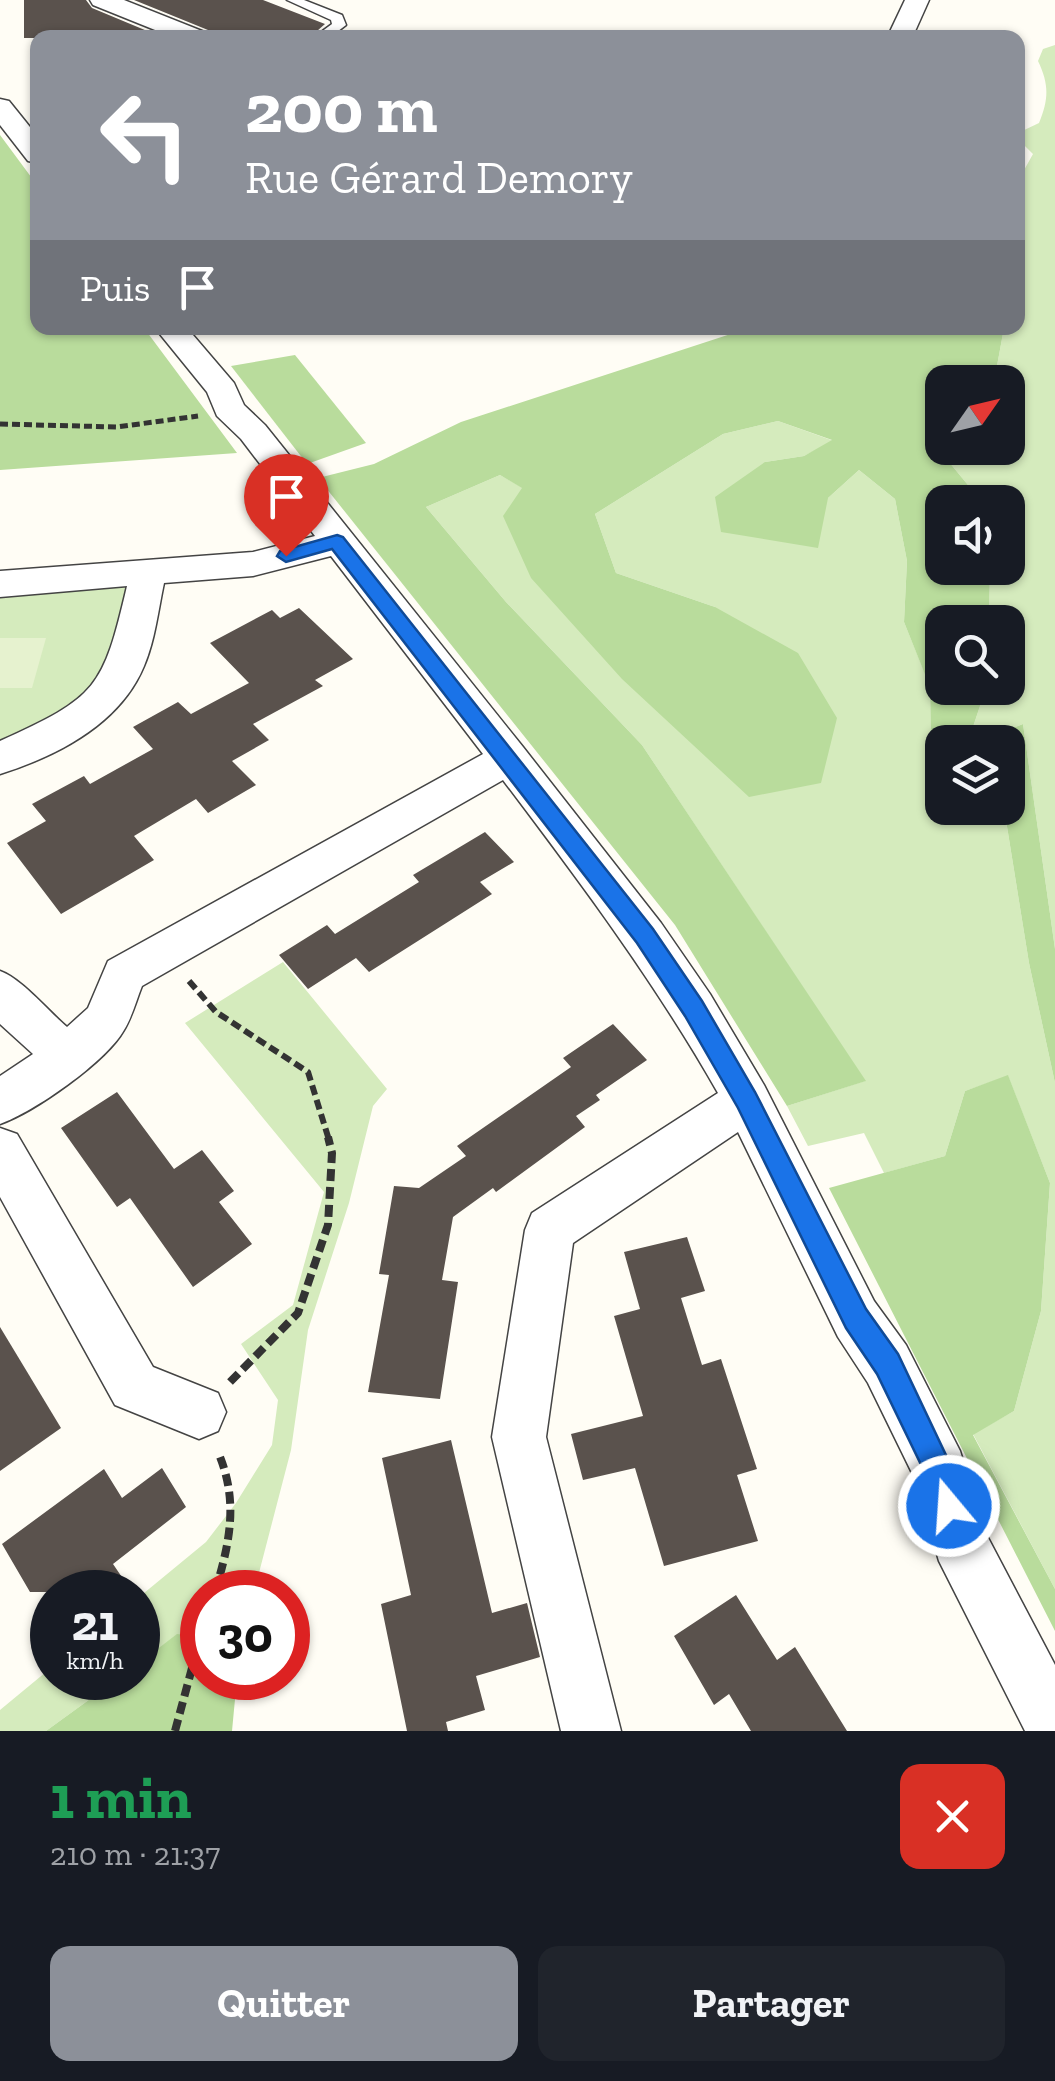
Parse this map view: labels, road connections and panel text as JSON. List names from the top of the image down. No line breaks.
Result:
{"north":"top right","page":{"turn":["200 m","Rue Gérard Demory"],"then":"Puis","speed":"21 km/h","limit":"30","heading":["1 min","210 m · 21:37"],"buttons":["Quitter","Partager"]}}
